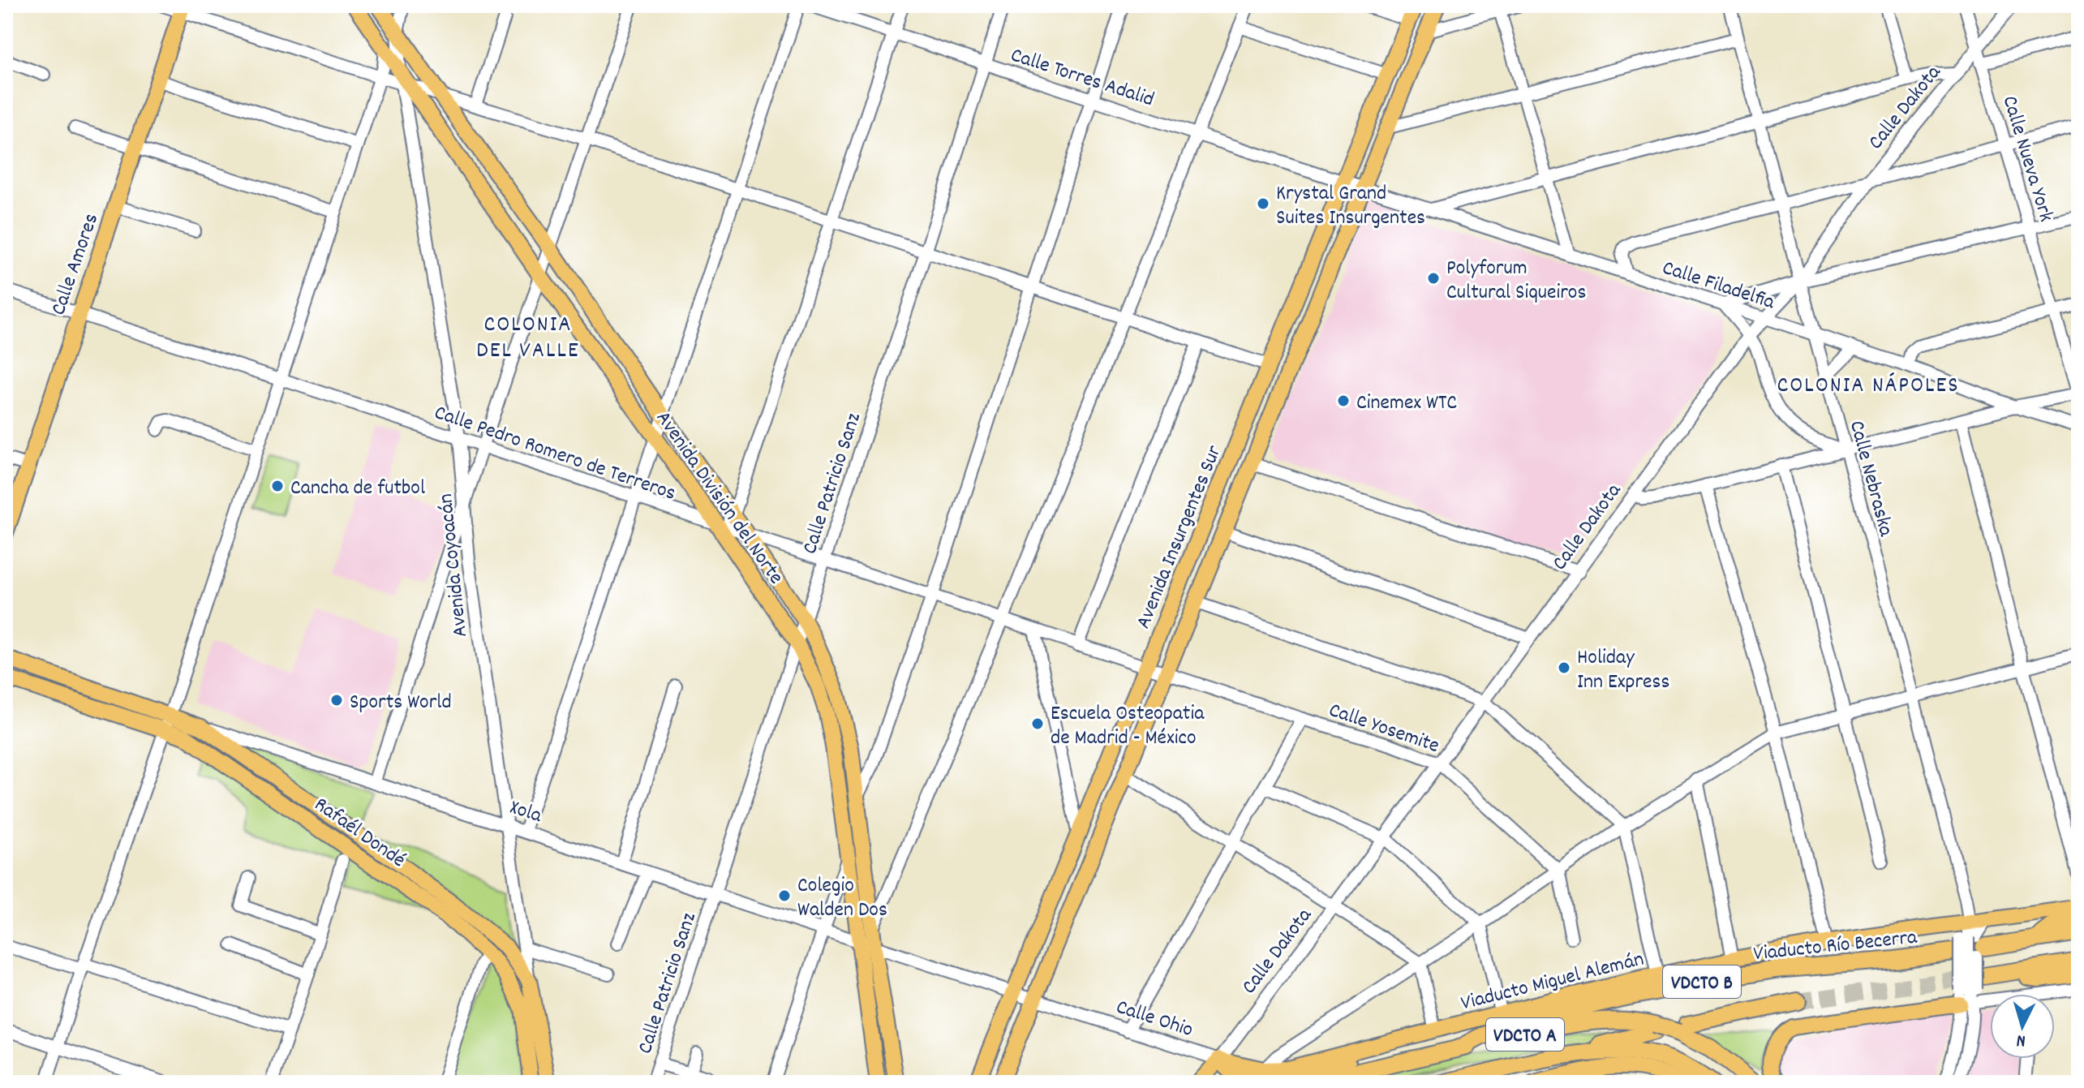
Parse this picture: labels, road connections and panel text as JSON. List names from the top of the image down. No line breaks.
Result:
{"streets":{"highway":["Viaducto Río Becerra","VDCTO B","VDCTO A"],"main road":["Calle Dakota","Calle Amores","Avenida División del Norte","Avenida Insurgentes Sur","Avenida Coyoacán","Xola","Rafaél Dondé","Viaducto Miguel Alemán","Calle Ohio"],"street":["Calle Torres Adalid","Calle Nueva York","Calle Filadelfia","Calle Pedro Romero de Terreros","Calle Nebraska","Calle Patricio Sanz","Calle Yosemite"]},"crossings":[["Calle Torres Adalid","Calle Filadelfia"],["Calle Torres Adalid","Calle Patricio Sanz"],["Calle Torres Adalid","Avenida Insurgentes Sur"],["Calle Dakota","Calle Nueva York"],["Calle Dakota","Calle Filadelfia"],["Calle Dakota","Calle Nebraska"],["Calle Dakota","Calle Yosemite"],["Calle Dakota","Calle Ohio"],["Calle Amores","Calle Pedro Romero de Terreros"],["Calle Filadelfia","Calle Nebraska"],["Calle Filadelfia","Avenida Insurgentes Sur"],["Calle Pedro Romero de Terreros","Calle Patricio Sanz"],["Calle Pedro Romero de Terreros","Avenida División del Norte"],["Calle Pedro Romero de Terreros","Avenida Insurgentes Sur"],["Calle Pedro Romero de Terreros","Avenida Coyoacán"],["Calle Pedro Romero de Terreros","Calle Yosemite"],["Calle Nebraska","Viaducto Río Becerra"],["Calle Nebraska","Viaducto Miguel Alemán"],["Calle Patricio Sanz","Avenida División del Norte"],["Calle Patricio Sanz","Xola"],["Avenida División del Norte","Avenida Coyoacán"],["Avenida División del Norte","Xola"],["Avenida Insurgentes Sur","Calle Yosemite"],["Avenida Insurgentes Sur","Xola"],["Avenida Insurgentes Sur","Calle Ohio"],["Avenida Coyoacán","Xola"],["Avenida Coyoacán","Rafaél Dondé"],["Xola","Rafaél Dondé"],["Xola","Calle Ohio"],["Viaducto Río Becerra","Viaducto Miguel Alemán"],["Viaducto Río Becerra","VDCTO A"],["Viaducto Miguel Alemán","Calle Ohio"],["VDCTO B","VDCTO A"]],"districts":["COLONIA DEL VALLE","COLONIA NÁPOLES"],"places":["Krystal Grand Suites Insurgentes","Polyforum Cultural Siqueiros","Cinemex WTC","Cancha de futbol","Holiday Inn Express","Sports World","Escuela Osteopatia de Madrid - México","Colegio Walden Dos"],"north":"bottom"}
